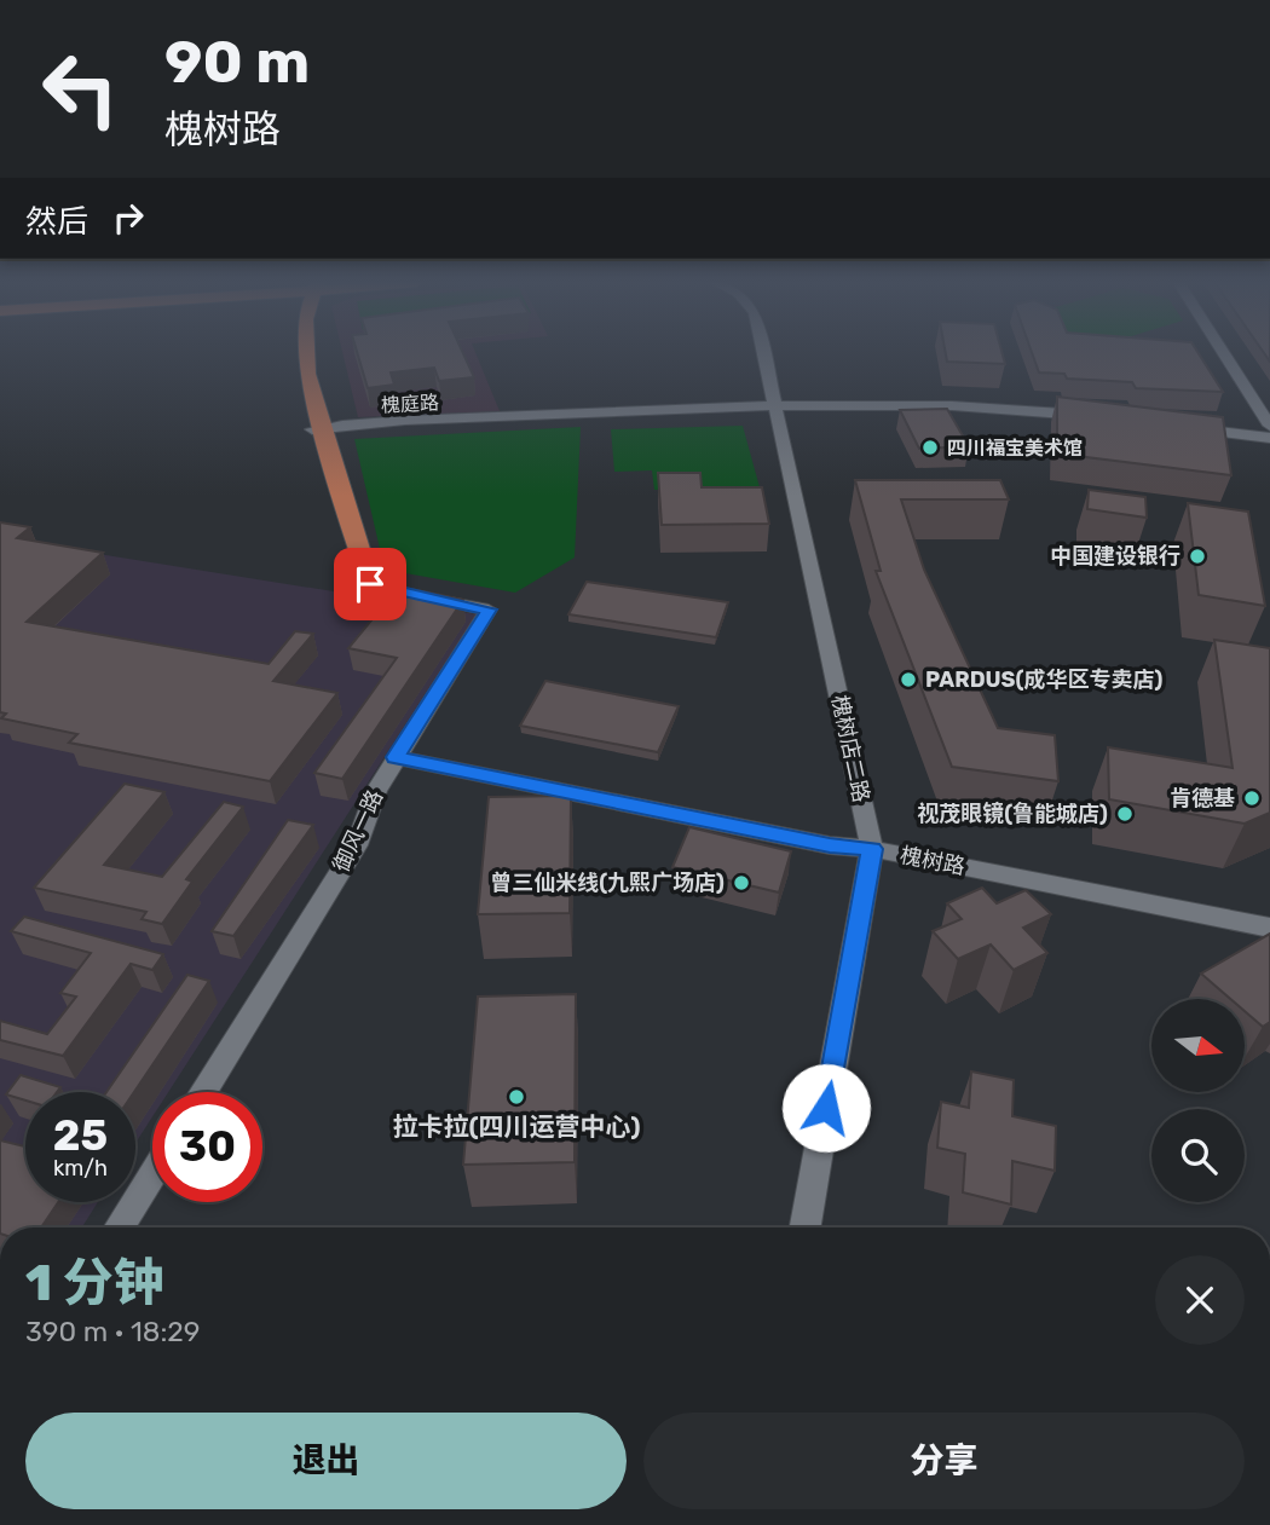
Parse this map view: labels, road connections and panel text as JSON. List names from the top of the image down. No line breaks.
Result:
{"streets":{"main road":["御风一路"],"street":["槐庭路","槐树店二路","槐树路"]},"crossings":[["槐庭路","槐树店二路"],["槐庭路","御风一路"],["槐树店二路","槐树路"],["御风一路","槐树路"]],"places":["四川福宝美术馆","中国建设银行","PARDUS(成华区专卖店)","肯德基","视茂眼镜(鲁能城店)","曾三仙米线(九熙广场店)","拉卡拉(四川运营中心)"],"north":"right","page":{"turn":["90 m","槐树路"],"then":"然后","speed":"25 km/h","limit":"30","heading":["1 分钟","390 m · 18:29"],"buttons":["退出","分享"]}}
